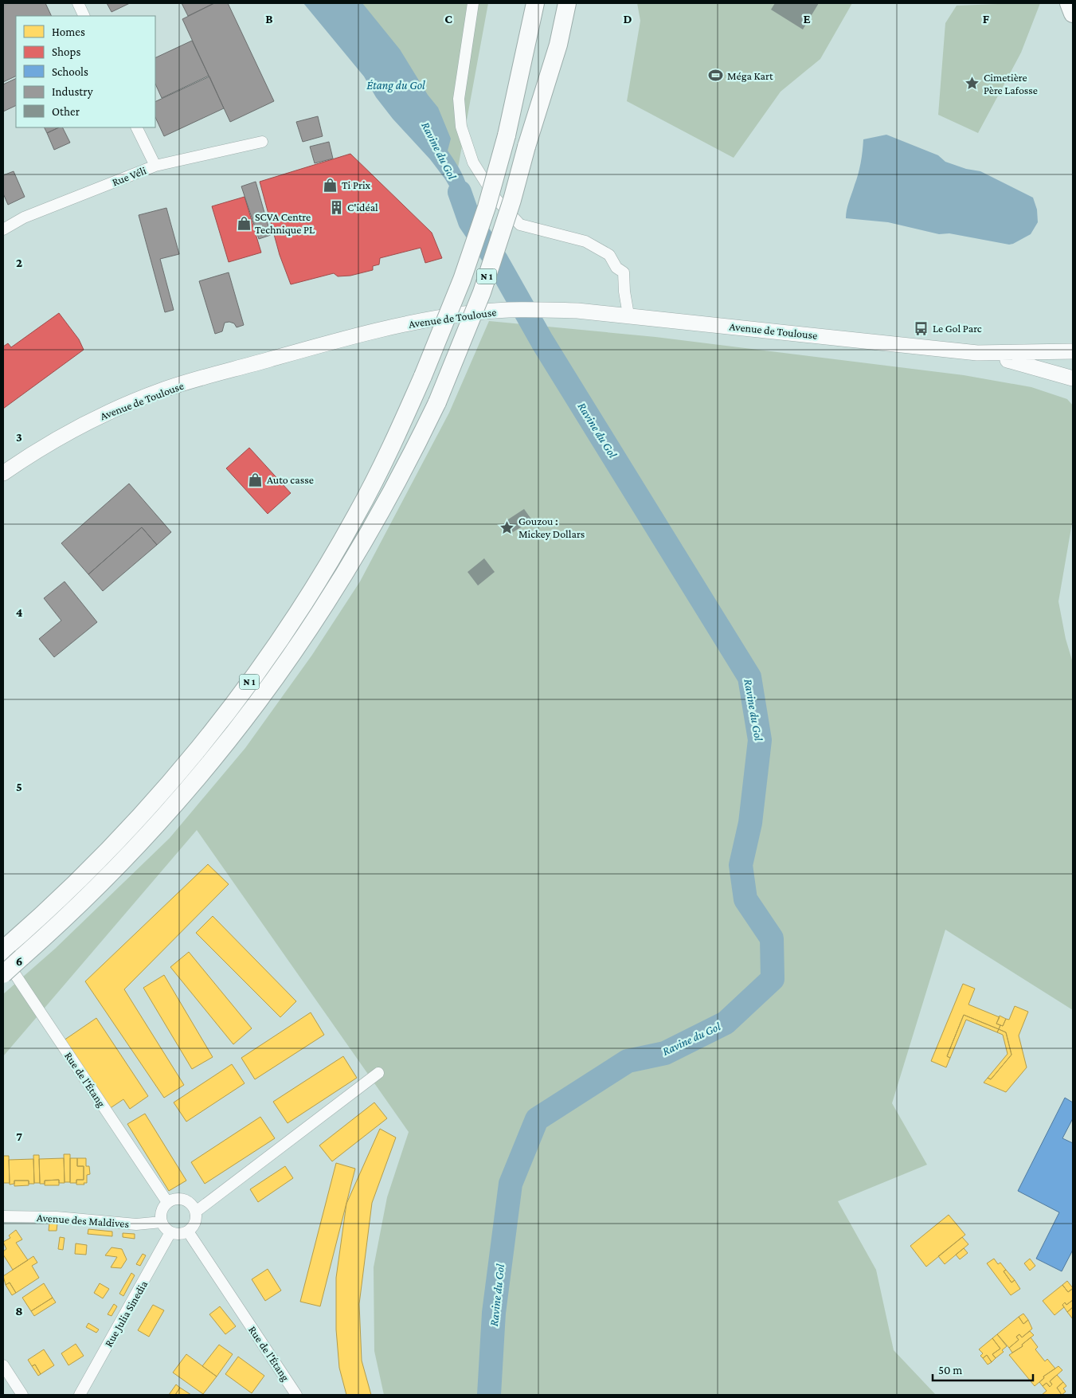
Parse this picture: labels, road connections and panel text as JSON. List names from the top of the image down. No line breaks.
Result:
{"streets":{"highway":["N 1"],"main road":["Avenue de Toulouse"],"street":["Rue Véli","Rue de l'Étang","Avenue des Maldives","Rue Julia Sinedia"]},"crossings":[["N 1","Rue de l'Étang"],["Rue de l'Étang","Avenue des Maldives"],["Rue de l'Étang","Rue Julia Sinedia"],["Avenue des Maldives","Rue Julia Sinedia"]],"water":["Étang du Gol","Ravine du Gol"],"places":{"sports":["Méga Kart"],"place":["Cimetière Père Lafosse","Gouzou : Mickey Dollars"],"shop":["Ti Prix","SCVA Centre Technique PL","Auto casse"],"building":["C'idéal"],"bus stop":["Le Gol Parc"]},"legend":["Homes","Shops","Schools","Industry","Other"],"scale_bar":"50 m","grid":{"columns":["B","C","D","E","F"],"rows":["2","3","4","5","6","7","8"]}}
